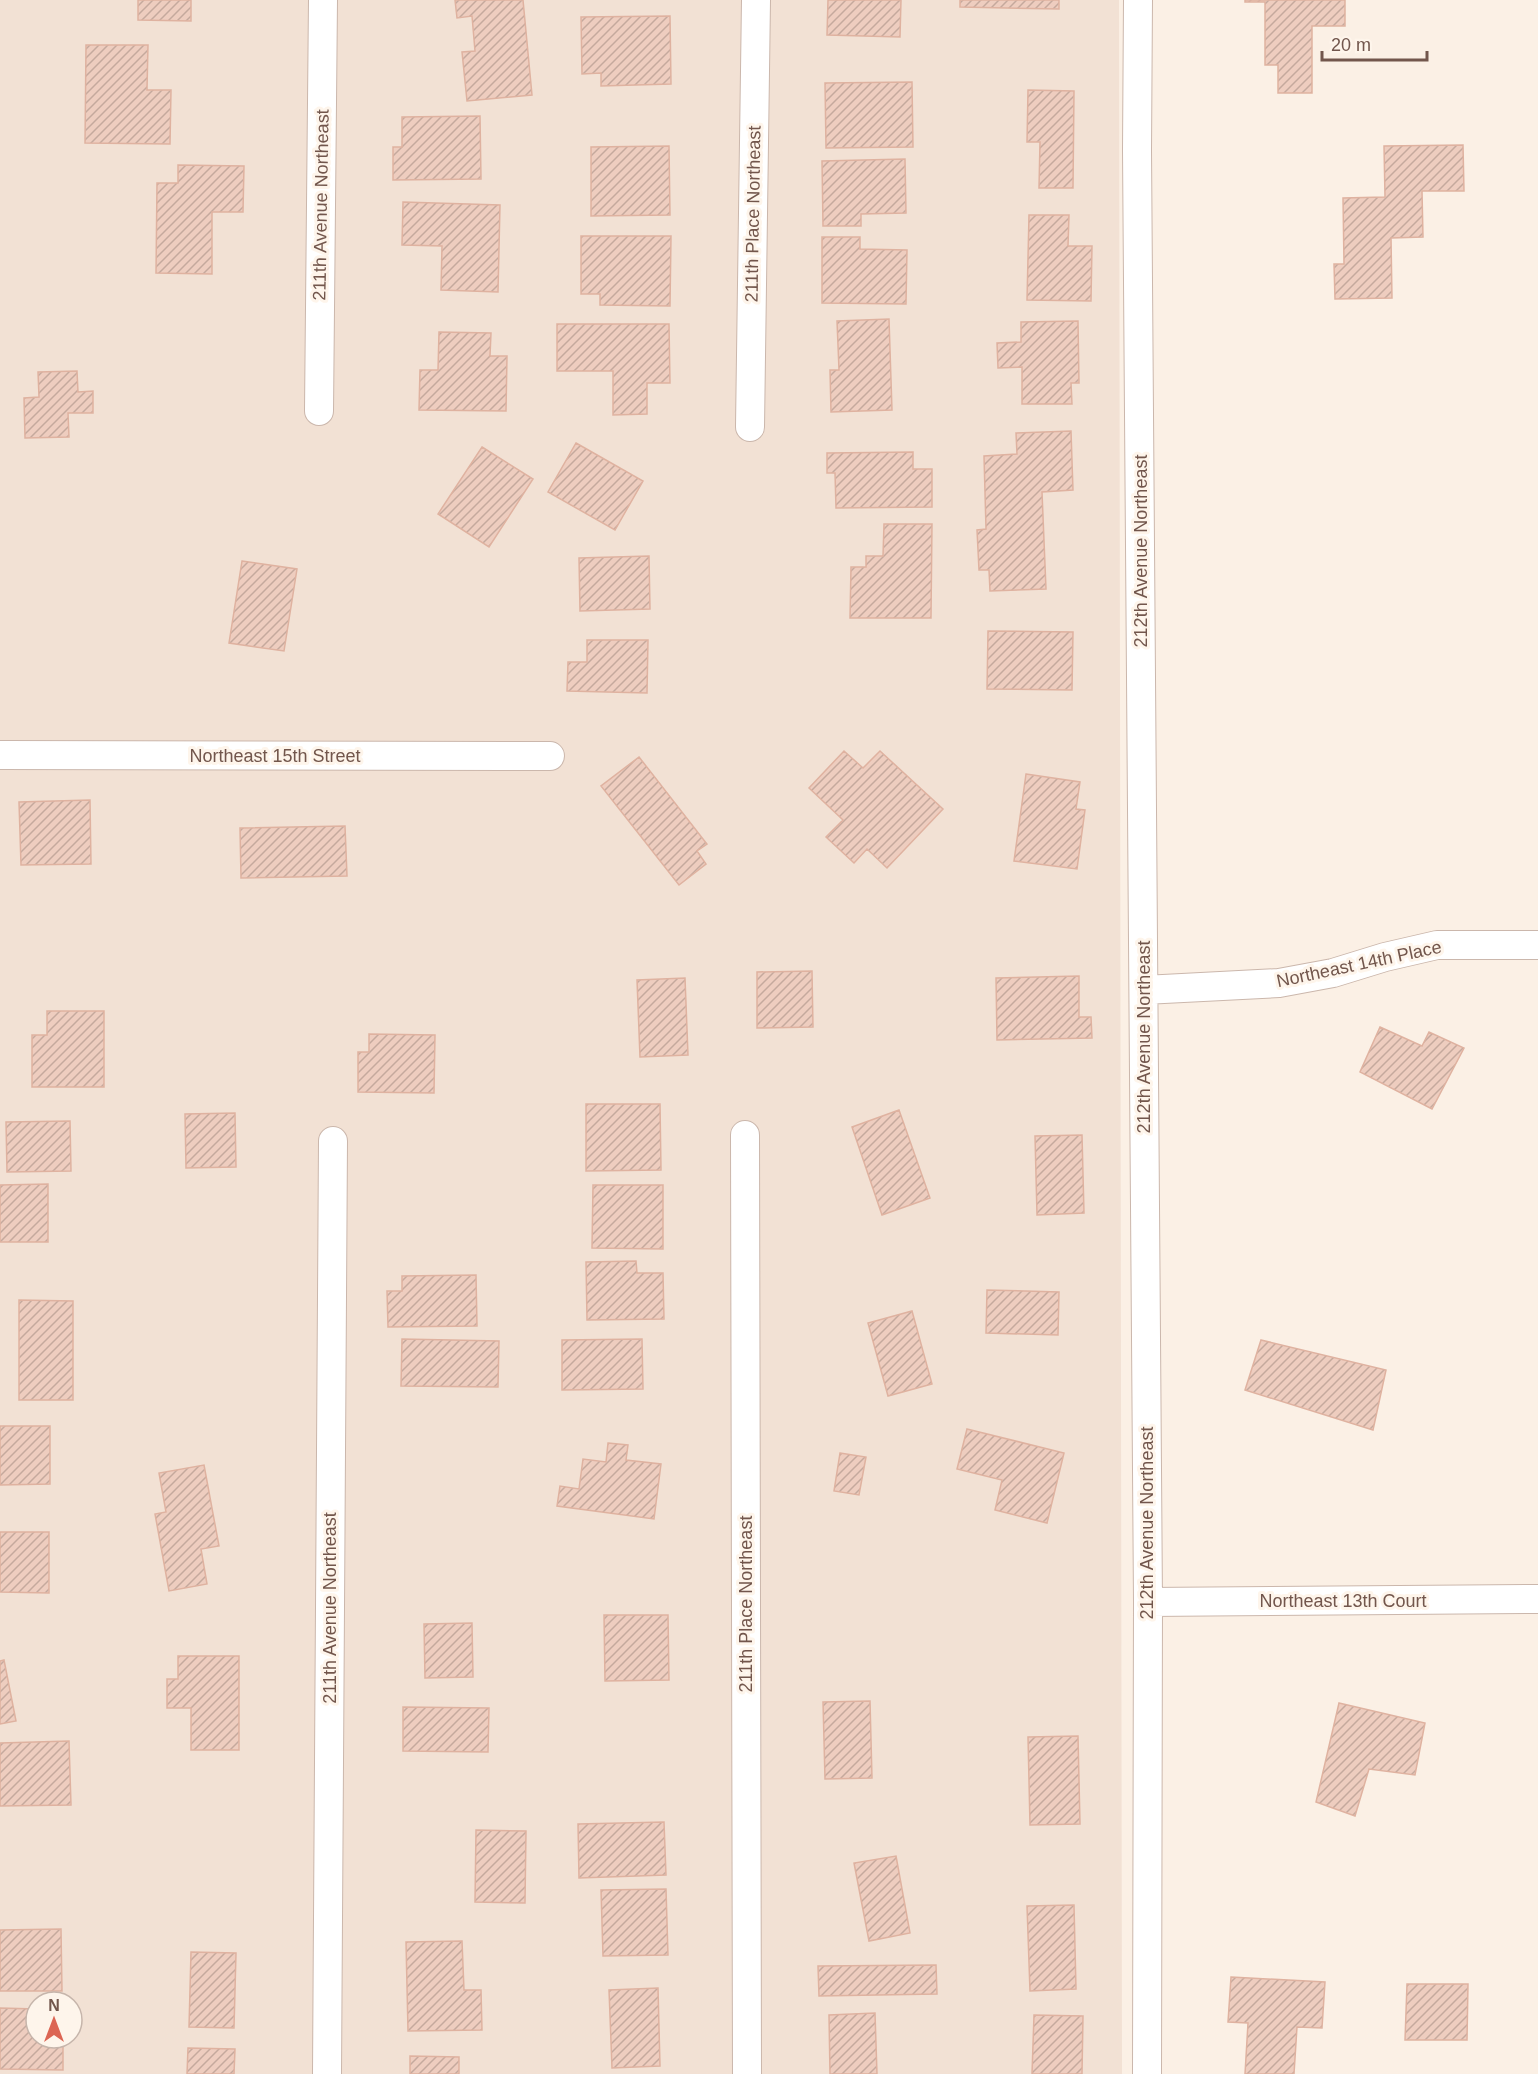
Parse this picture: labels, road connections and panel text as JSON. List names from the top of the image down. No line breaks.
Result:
{"streets":{"street":["211th Avenue Northeast","211th Place Northeast","212th Avenue Northeast","Northeast 15th Street","Northeast 14th Place","Northeast 13th Court"]},"crossings":[["212th Avenue Northeast","Northeast 14th Place"],["212th Avenue Northeast","Northeast 13th Court"]],"scale_bar":"20 m","north":"top"}
